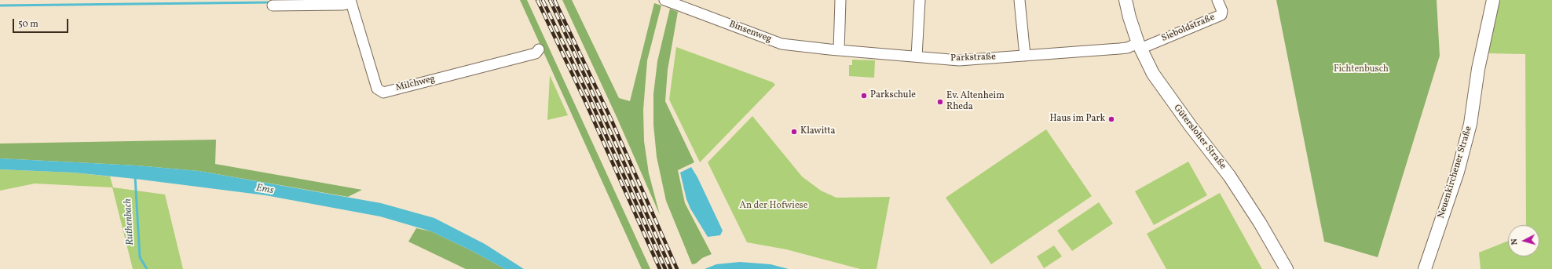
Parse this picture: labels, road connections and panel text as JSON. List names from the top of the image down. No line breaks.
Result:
{"streets":{"main road":["Gütersloher Straße","Neuenkirchener Straße"],"street":["Sieboldstraße","Binsenweg","Parkstraße","Milchweg"]},"crossings":[["Sieboldstraße","Parkstraße"],["Sieboldstraße","Gütersloher Straße"],["Binsenweg","Parkstraße"],["Parkstraße","Gütersloher Straße"]],"water":["Ems","Ruthenbach"],"parks":["Fichtenbusch","An der Hofwiese"],"places":["Parkschule","Ev. Altenheim Rheda","Haus im Park","Klawitta"],"scale_bar":"50 m","north":"left"}
